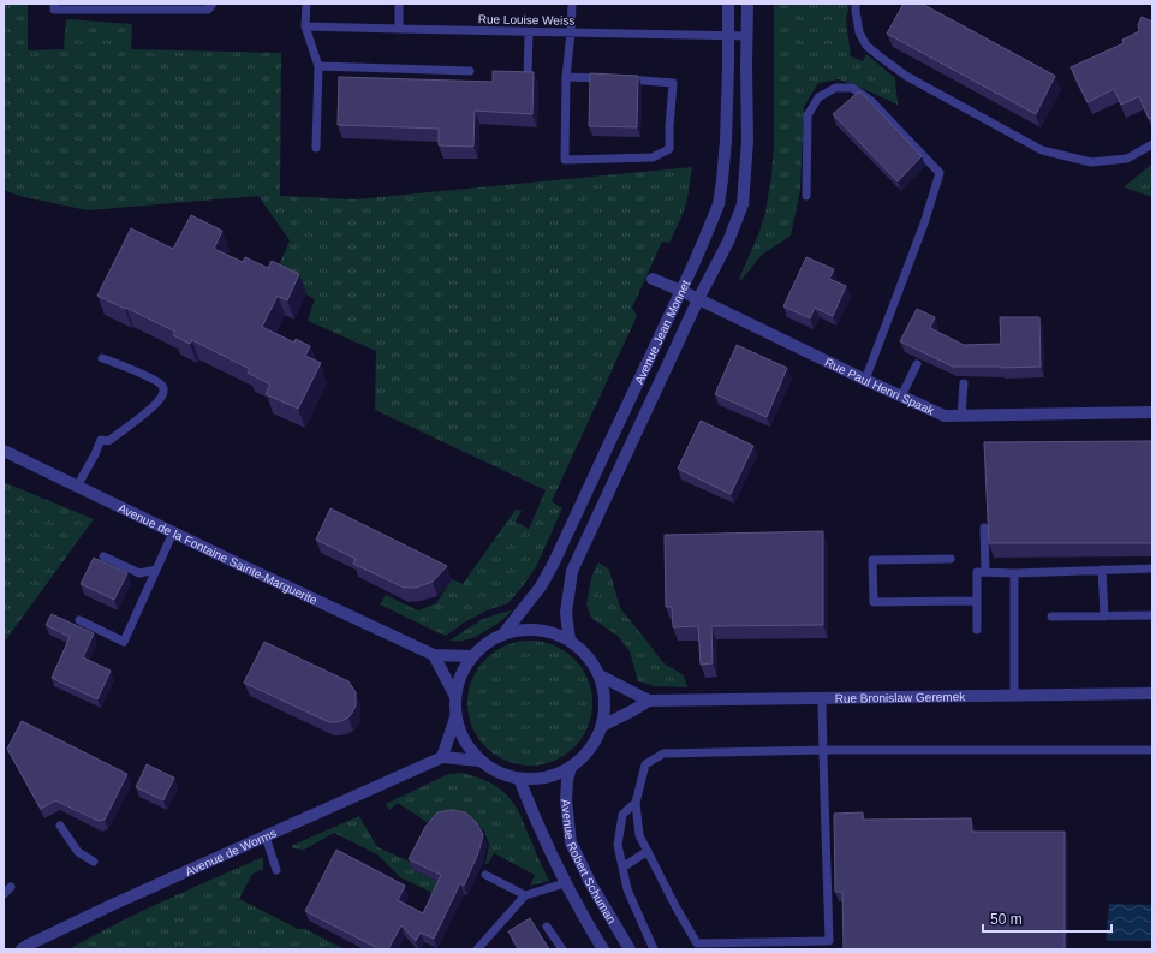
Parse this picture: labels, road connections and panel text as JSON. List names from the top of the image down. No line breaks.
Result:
{"streets":{"street":["Avenue Jean Monnet","Rue Paul Henri Spaak","Avenue de la Fontaine Sainte-Marguerite","Rue Bronislaw Geremek","Avenue de Worms","Avenue Robert Schuman"],"lane":["Rue Louise Weiss"]},"crossings":[["Rue Louise Weiss","Avenue Jean Monnet"],["Avenue Jean Monnet","Rue Paul Henri Spaak"],["Avenue Jean Monnet","Avenue de la Fontaine Sainte-Marguerite"],["Avenue Jean Monnet","Rue Bronislaw Geremek"],["Avenue Jean Monnet","Avenue de Worms"],["Avenue Jean Monnet","Avenue Robert Schuman"],["Avenue de la Fontaine Sainte-Marguerite","Rue Bronislaw Geremek"],["Avenue de la Fontaine Sainte-Marguerite","Avenue de Worms"],["Avenue de la Fontaine Sainte-Marguerite","Avenue Robert Schuman"],["Rue Bronislaw Geremek","Avenue de Worms"],["Rue Bronislaw Geremek","Avenue Robert Schuman"],["Avenue de Worms","Avenue Robert Schuman"]],"scale_bar":"50 m"}
